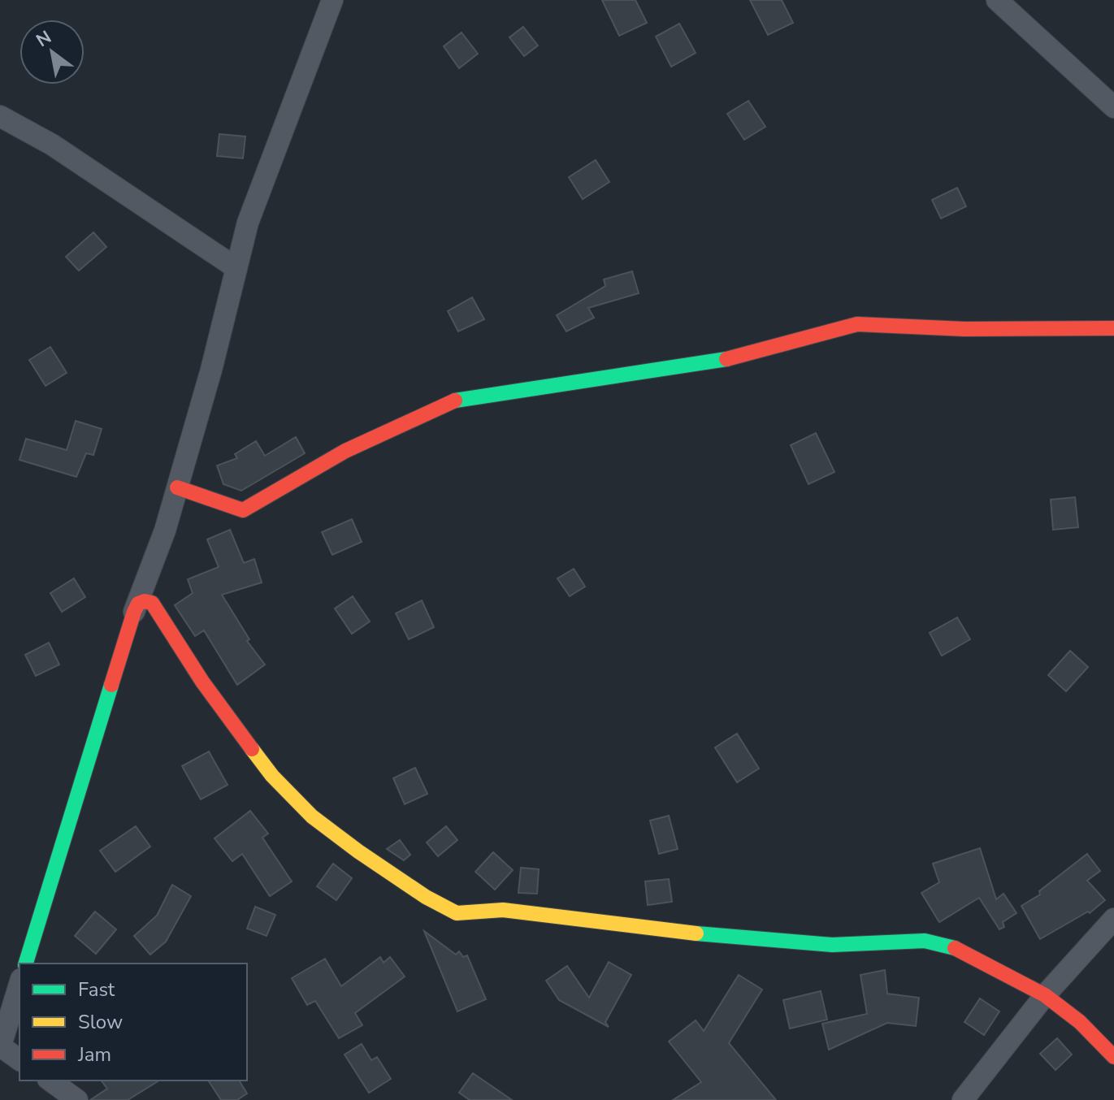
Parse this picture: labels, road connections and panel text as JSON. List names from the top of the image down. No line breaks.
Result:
{"legend":["Fast","Slow","Jam"],"north":"top left"}
